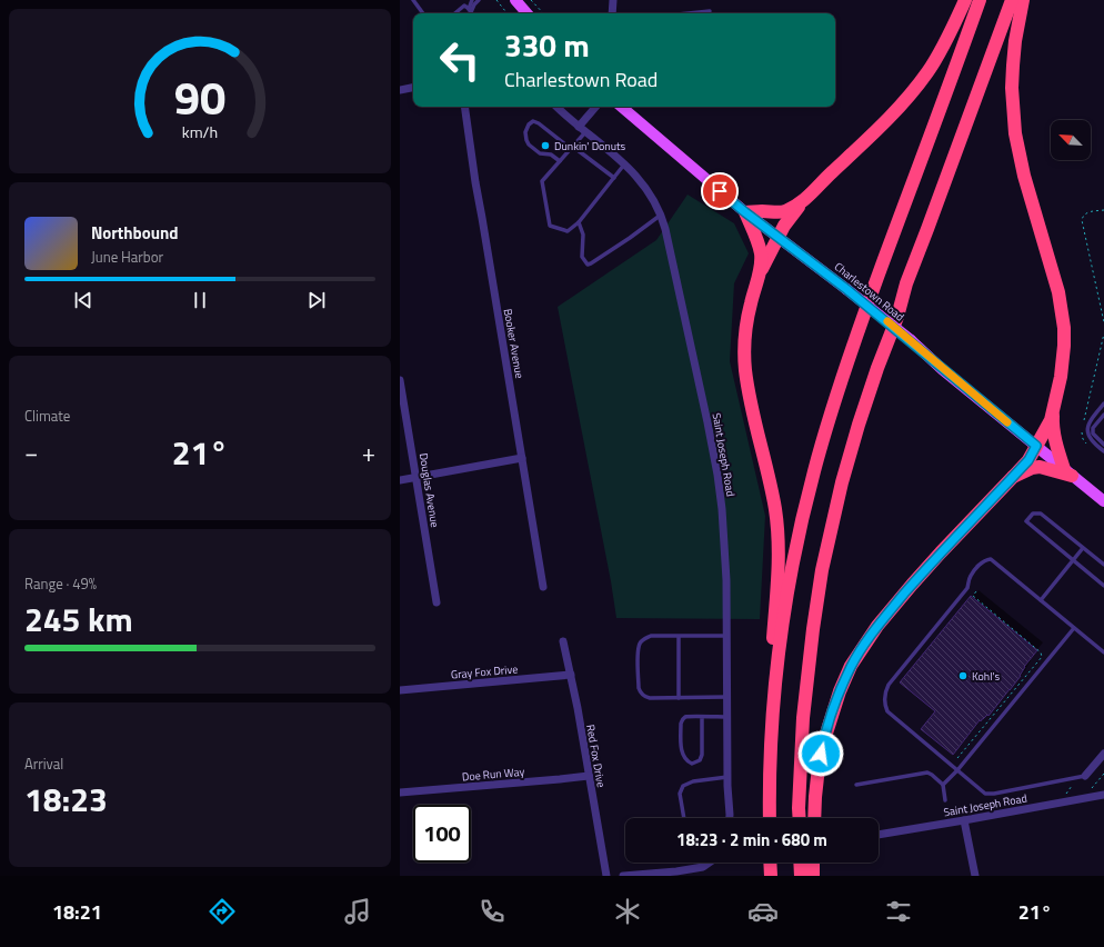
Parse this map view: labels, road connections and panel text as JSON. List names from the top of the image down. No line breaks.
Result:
{"streets":{"main road":["Charlestown Road"],"street":["Booker Avenue","Saint Joseph Road","Douglas Avenue","Gray Fox Drive","Red Fox Drive","Doe Run Way"]},"crossings":[["Gray Fox Drive","Red Fox Drive"],["Red Fox Drive","Doe Run Way"]],"places":["Dunkin' Donuts","Kohl's"],"north":"top left","page":{"turn":["330 m","Charlestown Road"],"song":["Northbound","June Harbor"],"tile":["Climate",["Range · 49%","245 km"],["Arrival","18:23"]],"heat":["−","21°","+"],"limit":"100","trip":"18:23 · 2 min · 680 m","tabs":["18:21","21°"],"gauge":["90","km/h"]}}
